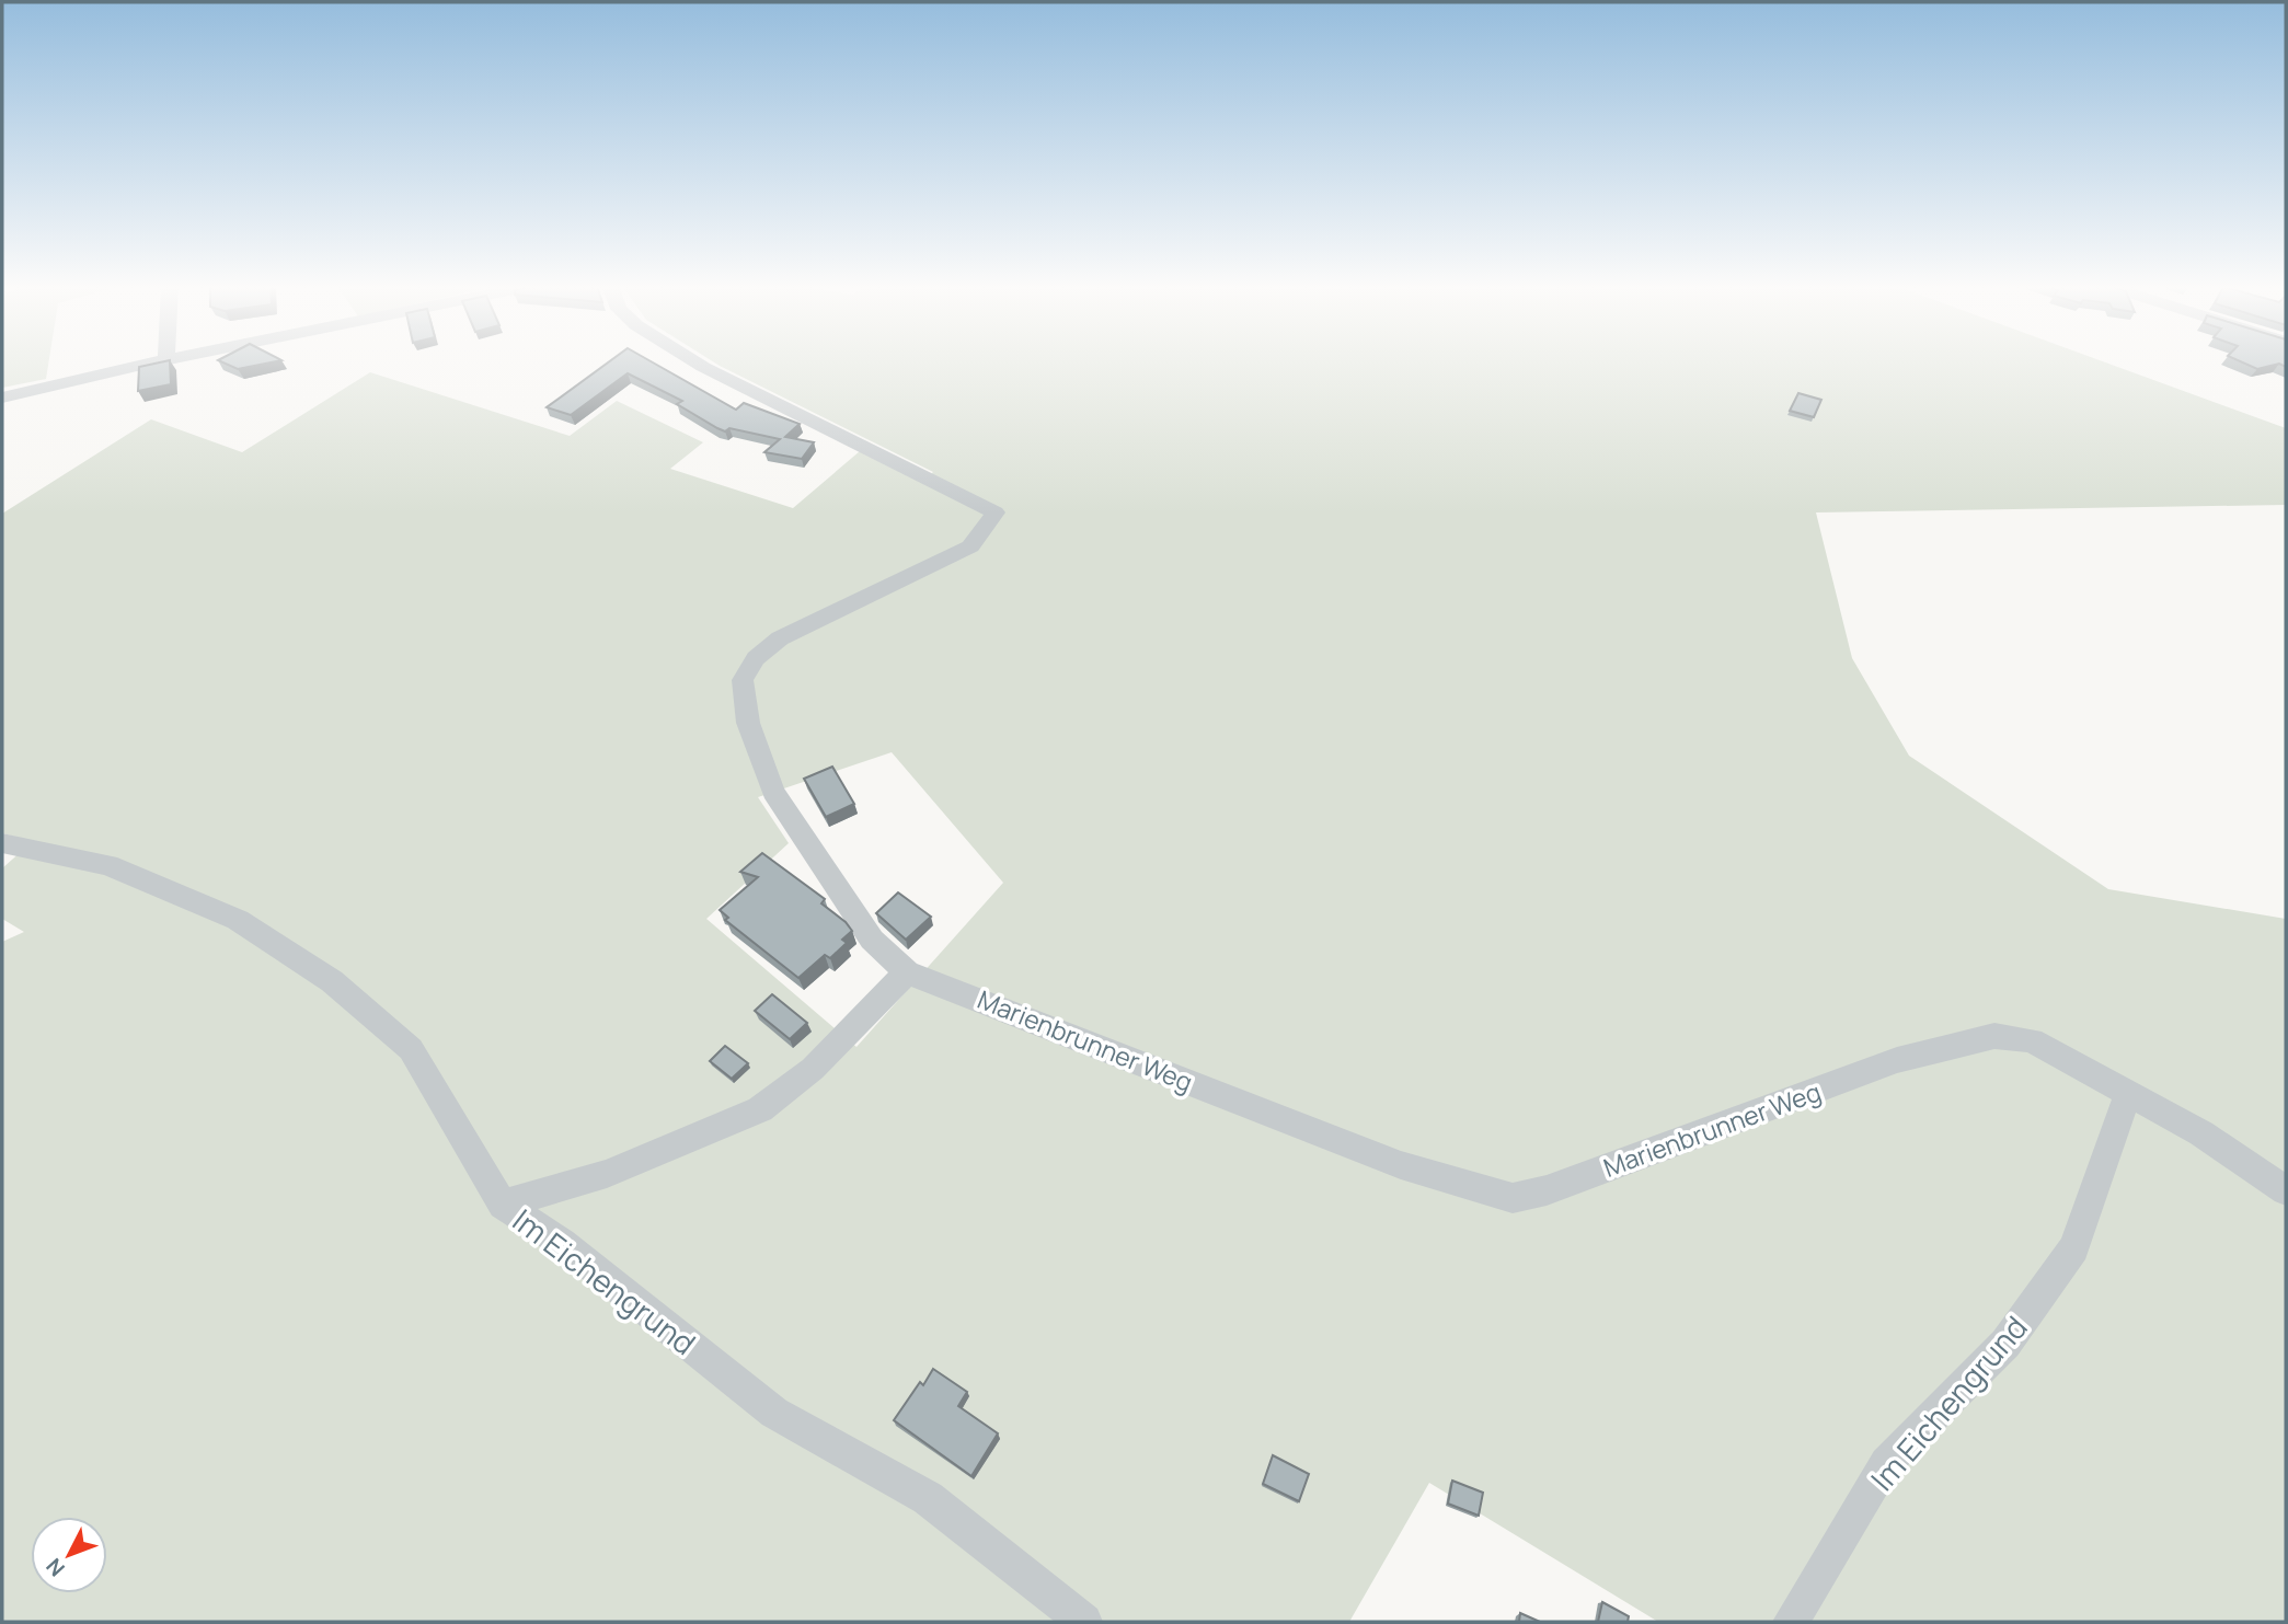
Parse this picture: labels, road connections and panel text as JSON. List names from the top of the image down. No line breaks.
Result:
{"streets":{"street":["Marienbrunner Weg","Im Eichengrund"]},"crossings":[["Marienbrunner Weg","Im Eichengrund"]],"north":"bottom left"}
